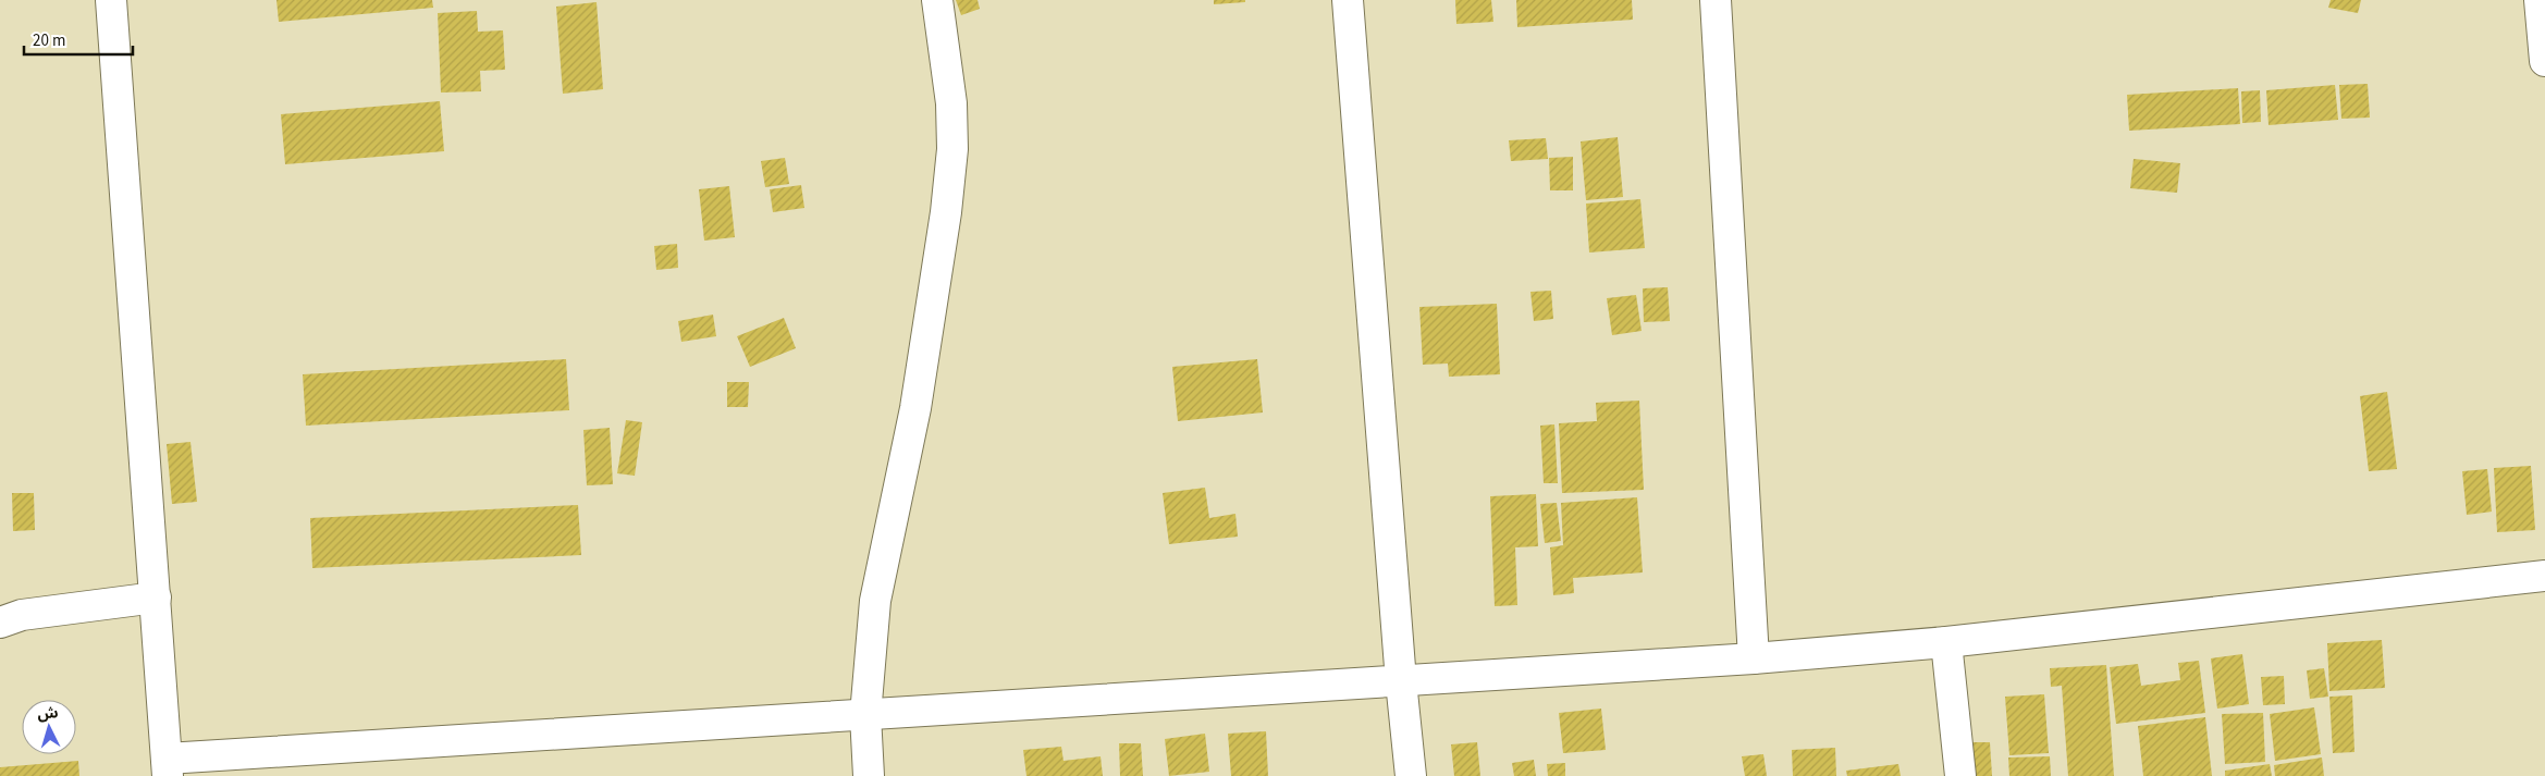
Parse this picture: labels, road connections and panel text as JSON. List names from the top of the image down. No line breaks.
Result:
{"scale_bar":"20 m","north":"top"}
